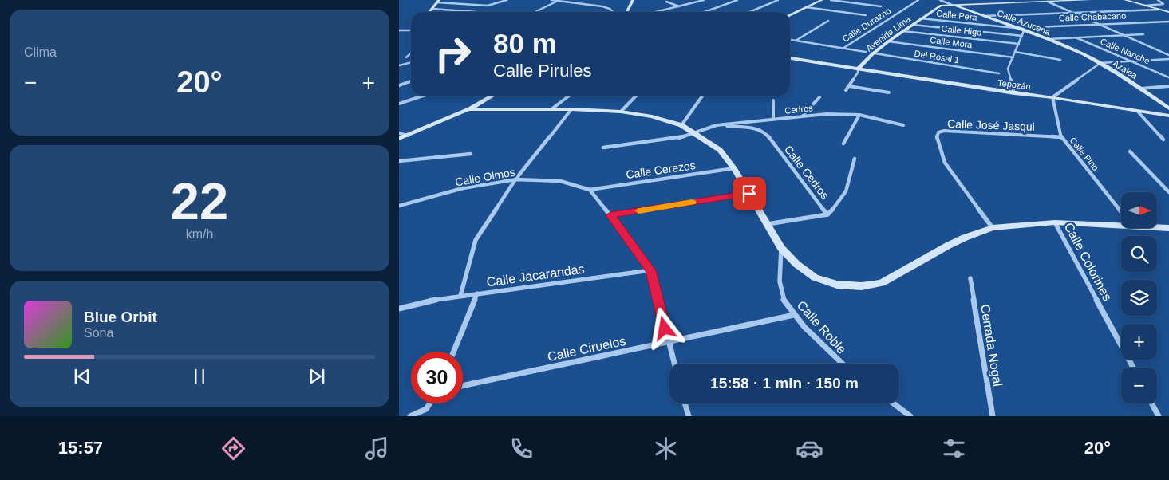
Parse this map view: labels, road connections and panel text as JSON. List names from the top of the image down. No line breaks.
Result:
{"streets":{"street":["Calle Pera","Calle Chabacano","Calle Azucena","Calle Durazno","Calle Higo","Avenida Lima","Calle Mora","Calle Nanche","Del Rosal 1","Azalea","Tepozán","Cedros","Calle José Jasqui","Calle Pino","Calle Cerezos","Calle Cedros","Calle Olmos","Calle Colorines","Calle Jacarandas","Calle Roble","Cerrada Nogal","Calle Ciruelos"]},"crossings":[["Calle Pera","Calle Chabacano"],["Calle Pera","Calle Azucena"],["Calle Pera","Avenida Lima"],["Calle Chabacano","Calle Azucena"],["Calle Azucena","Avenida Lima"],["Calle Azucena","Azalea"],["Calle Durazno","Del Rosal 1"],["Calle Higo","Avenida Lima"],["Avenida Lima","Calle Mora"],["Avenida Lima","Del Rosal 1"],["Avenida Lima","Tepozán"],["Tepozán","Calle Pino"],["Cedros","Calle Cedros"],["Calle José Jasqui","Calle Pino"],["Calle Cerezos","Calle Olmos"],["Calle Roble","Calle Ciruelos"]],"north":"right","page":{"tile":["Clima",["22","km/h"]],"turn":["80 m","Calle Pirules"],"heat":["−","20°","+"],"map_buttons":["+","−"],"song":["Blue Orbit","Sona"],"limit":"30","trip":"15:58 · 1 min · 150 m","tabs":["15:57","20°"]}}
